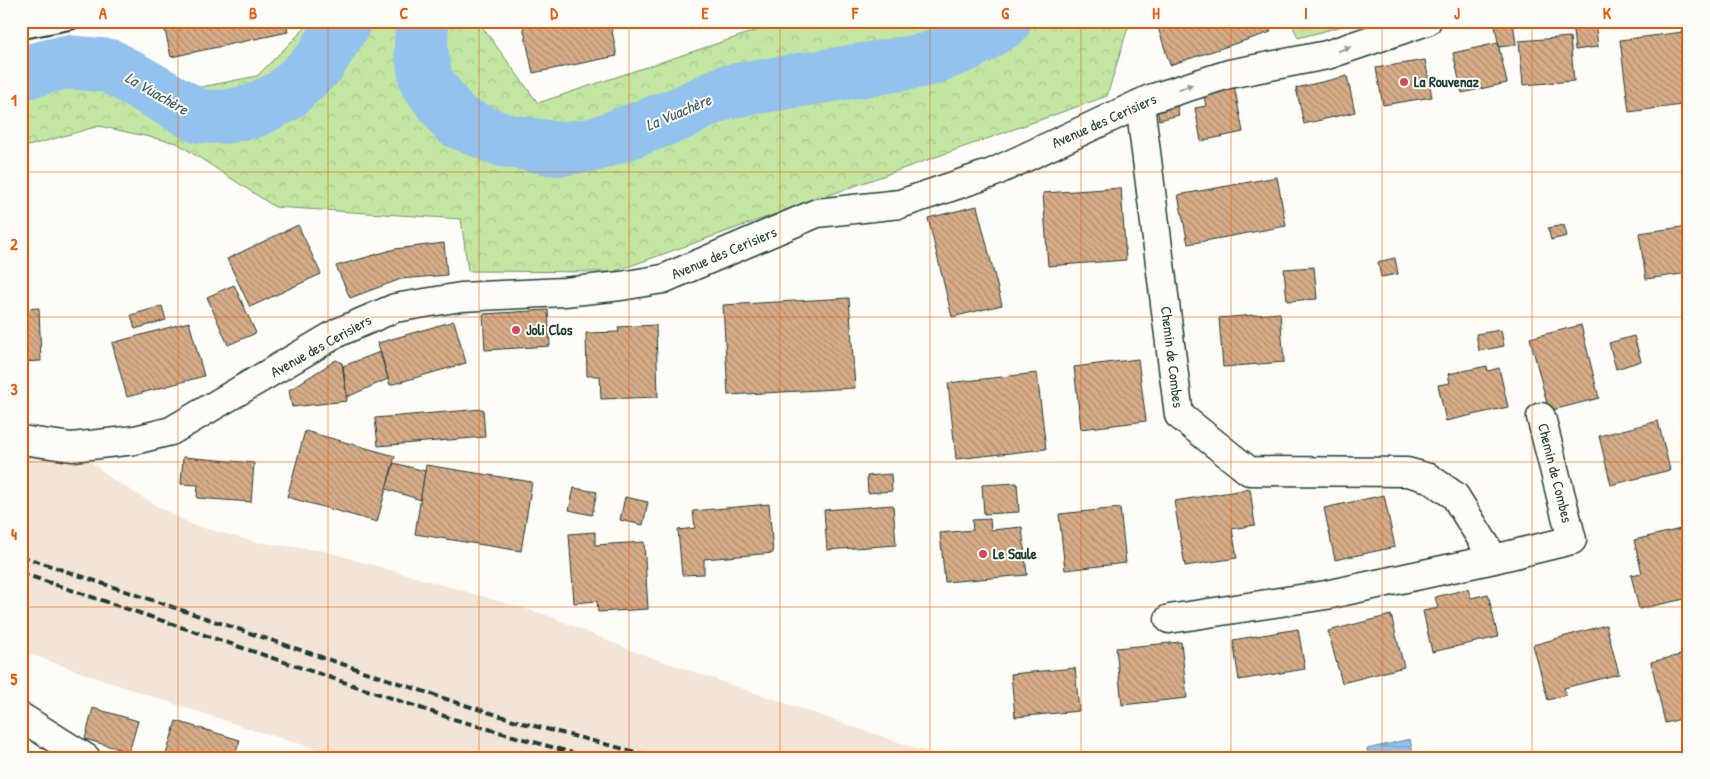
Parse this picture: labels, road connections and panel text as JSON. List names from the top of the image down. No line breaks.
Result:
{"streets":{"street":["Avenue des Cerisiers","Chemin de Combes"]},"crossings":[["Avenue des Cerisiers","Chemin de Combes"]],"water":["La Vuachère"],"places":["La Rouvenaz","Joli Clos","Le Saule"],"grid":{"columns":["A","B","C","D","E","F","G","H","I","J","K"],"rows":["1","2","3","4","5"]}}
